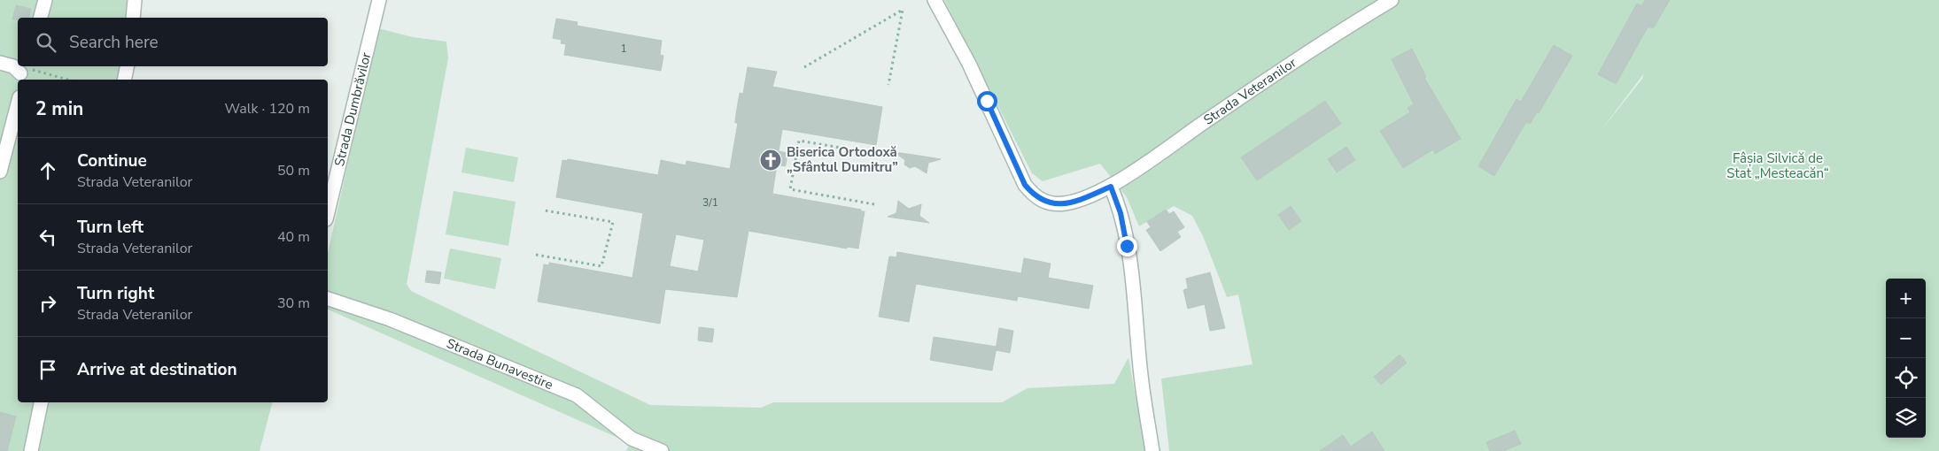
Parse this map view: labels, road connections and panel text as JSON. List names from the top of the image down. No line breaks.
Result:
{"streets":{"street":["Strada Veteranilor","Strada Dumbrăvilor","Strada Bunavestire"]},"parks":["Fâșia Silvică de Stat „Mesteacăn“"],"places":{"church":["Biserica Ortodoxă „Sfântul Dumitru”"]},"house_numbers":["1","3/1"],"page":{"search":"Search here","heading":["2 min","Walk · 120 m"],"list":[["Continue","Strada Veteranilor","50 m"],["Turn left","Strada Veteranilor","40 m"],["Turn right","Strada Veteranilor","30 m"],"Arrive at destination"],"map_buttons":["+","−"]}}
